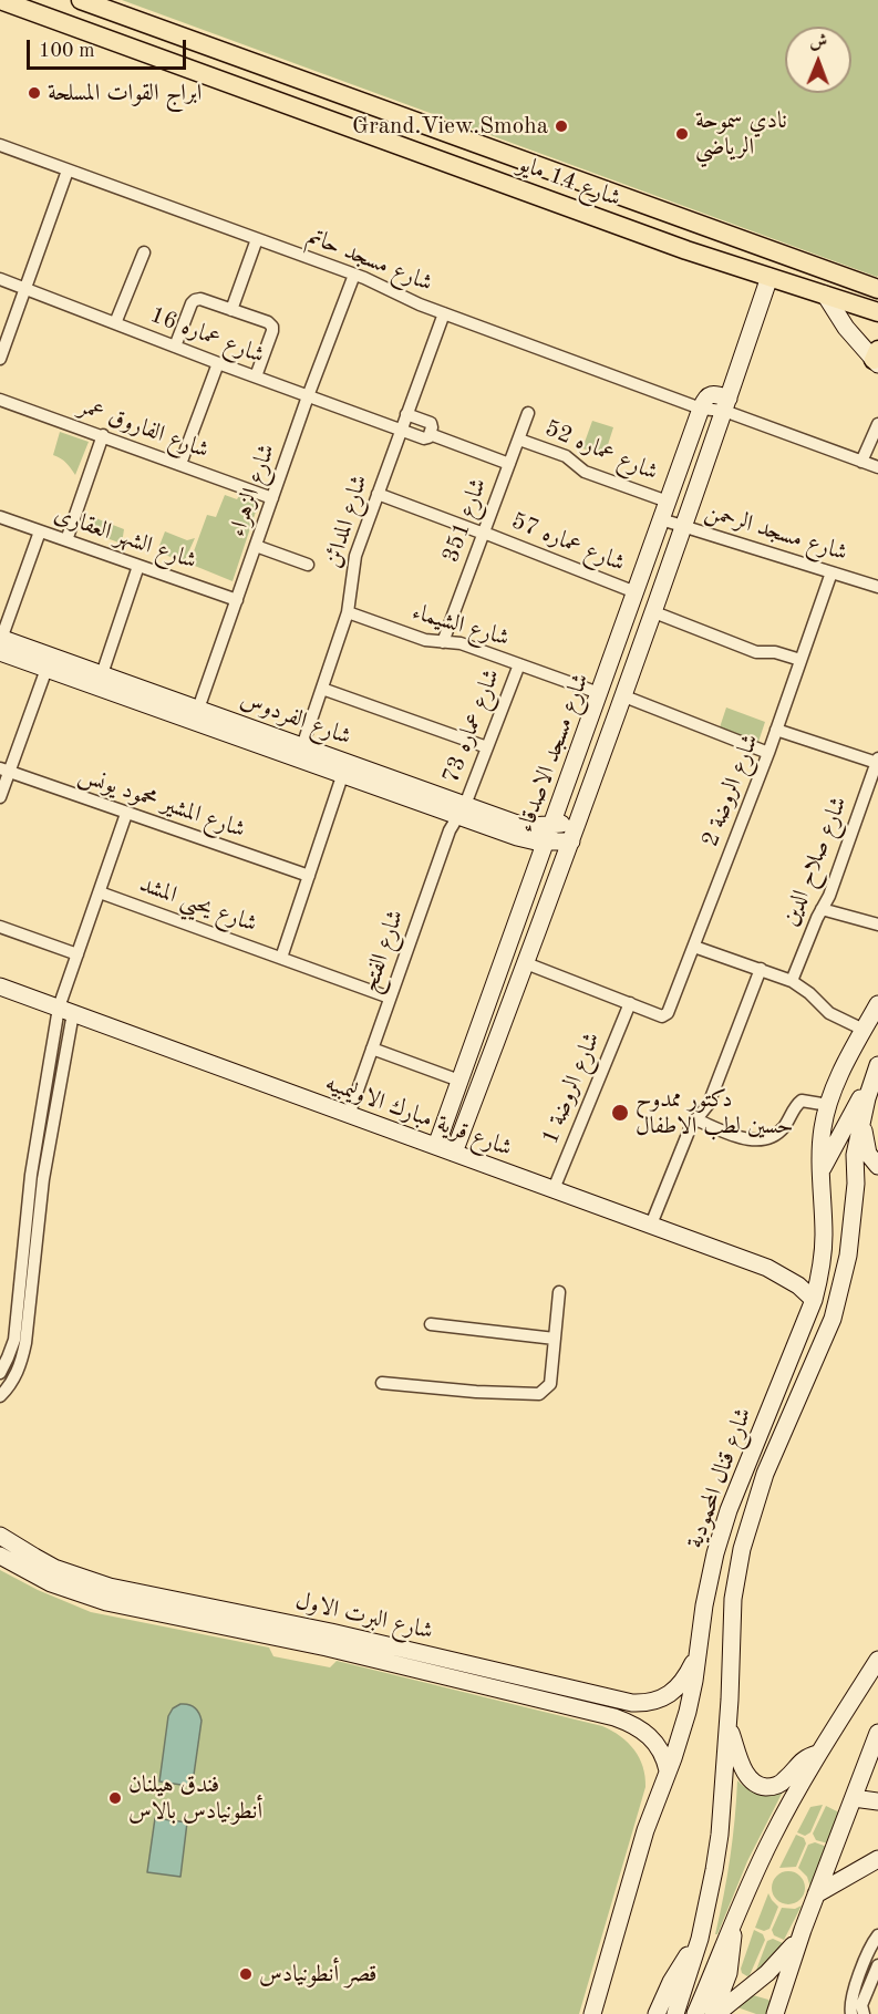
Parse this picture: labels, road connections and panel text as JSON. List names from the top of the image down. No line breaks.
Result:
{"streets":{"main road":["شارع 14 مايو","شارع الفردوس","شارع مسجد الاصدقاء","شارع قرية مبارك الاوليمبيه","شارع قنال المحمودية","شارع البرت الاول"],"street":["شارع مسجد حاتم","شارع عماره 16","شارع الفاروق عمر","شارع عماره 52","شارع الزهراء","شارع 351","شارع المدائن","شارع مسجد الرحمن","شارع الشهر العقارى","شارع عماره 57","شارع الشيماء","شارع عماره 73","شارع الروضة 2","شارع المشير محمود يونس","شارع صلاح الدين","شارع يحيي المشد","شارع الفتح","شارع الروضة 1"]},"crossings":[["شارع 14 مايو","شارع مسجد الاصدقاء"],["شارع مسجد حاتم","شارع الزهراء"],["شارع مسجد حاتم","شارع المدائن"],["شارع مسجد حاتم","شارع مسجد الاصدقاء"],["شارع عماره 16","شارع الزهراء"],["شارع عماره 16","شارع المدائن"],["شارع الفاروق عمر","شارع الزهراء"],["شارع عماره 52","شارع 351"],["شارع عماره 52","شارع مسجد الاصدقاء"],["شارع الزهراء","شارع الشهر العقارى"],["شارع الزهراء","شارع الفردوس"],["شارع 351","شارع عماره 57"],["شارع 351","شارع الشيماء"],["شارع المدائن","شارع عماره 57"],["شارع المدائن","شارع الشيماء"],["شارع المدائن","شارع الفردوس"],["شارع مسجد الرحمن","شارع مسجد الاصدقاء"],["شارع مسجد الرحمن","شارع الروضة 2"],["شارع عماره 57","شارع مسجد الاصدقاء"],["شارع الشيماء","شارع عماره 73"],["شارع الشيماء","شارع مسجد الاصدقاء"],["شارع الفردوس","شارع عماره 73"],["شارع الفردوس","شارع مسجد الاصدقاء"],["شارع الفردوس","شارع يحيي المشد"],["شارع الفردوس","شارع الفتح"],["شارع عماره 73","شارع الفتح"],["شارع مسجد الاصدقاء","شارع قرية مبارك الاوليمبيه"],["شارع الروضة 2","شارع الروضة 1"],["شارع المشير محمود يونس","شارع يحيي المشد"],["شارع يحيي المشد","شارع الفتح"],["شارع الفتح","شارع قرية مبارك الاوليمبيه"],["شارع الروضة 1","شارع قرية مبارك الاوليمبيه"],["شارع قرية مبارك الاوليمبيه","شارع قنال المحمودية"],["شارع قنال المحمودية","شارع البرت الاول"]],"places":["ابراج القوات المسلحة","Grand.View.Smoha","نادي سموحة الرياضي","دكتور ممدوح حسين لطب الاطفال","فندق هيلنان أنطونيادس بالاس","قصر أنطونيادس"],"scale_bar":"100 m","north":"top"}
